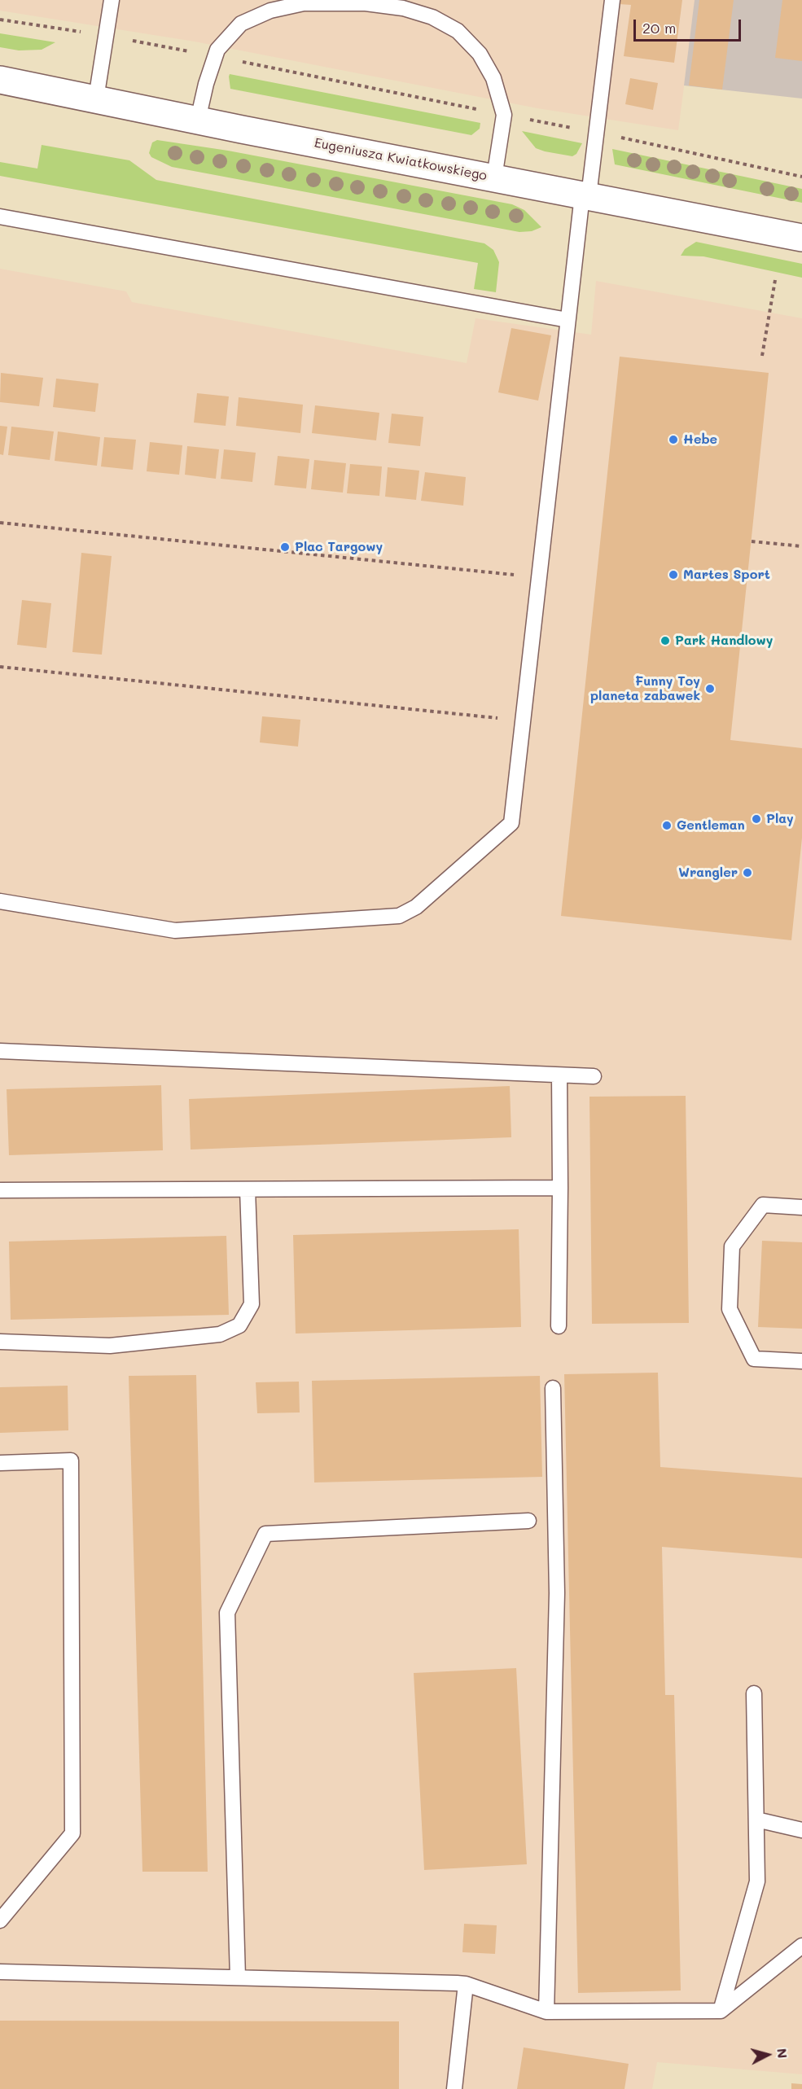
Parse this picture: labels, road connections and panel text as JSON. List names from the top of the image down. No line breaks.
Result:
{"streets":{"street":["Eugeniusza Kwiatkowskiego"]},"places":["Hebe","Plac Targowy","Martes Sport","Park Handlowy","Funny Toy planeta zabawek","Play","Gentleman","Wrangler"],"scale_bar":"20 m","north":"right"}
